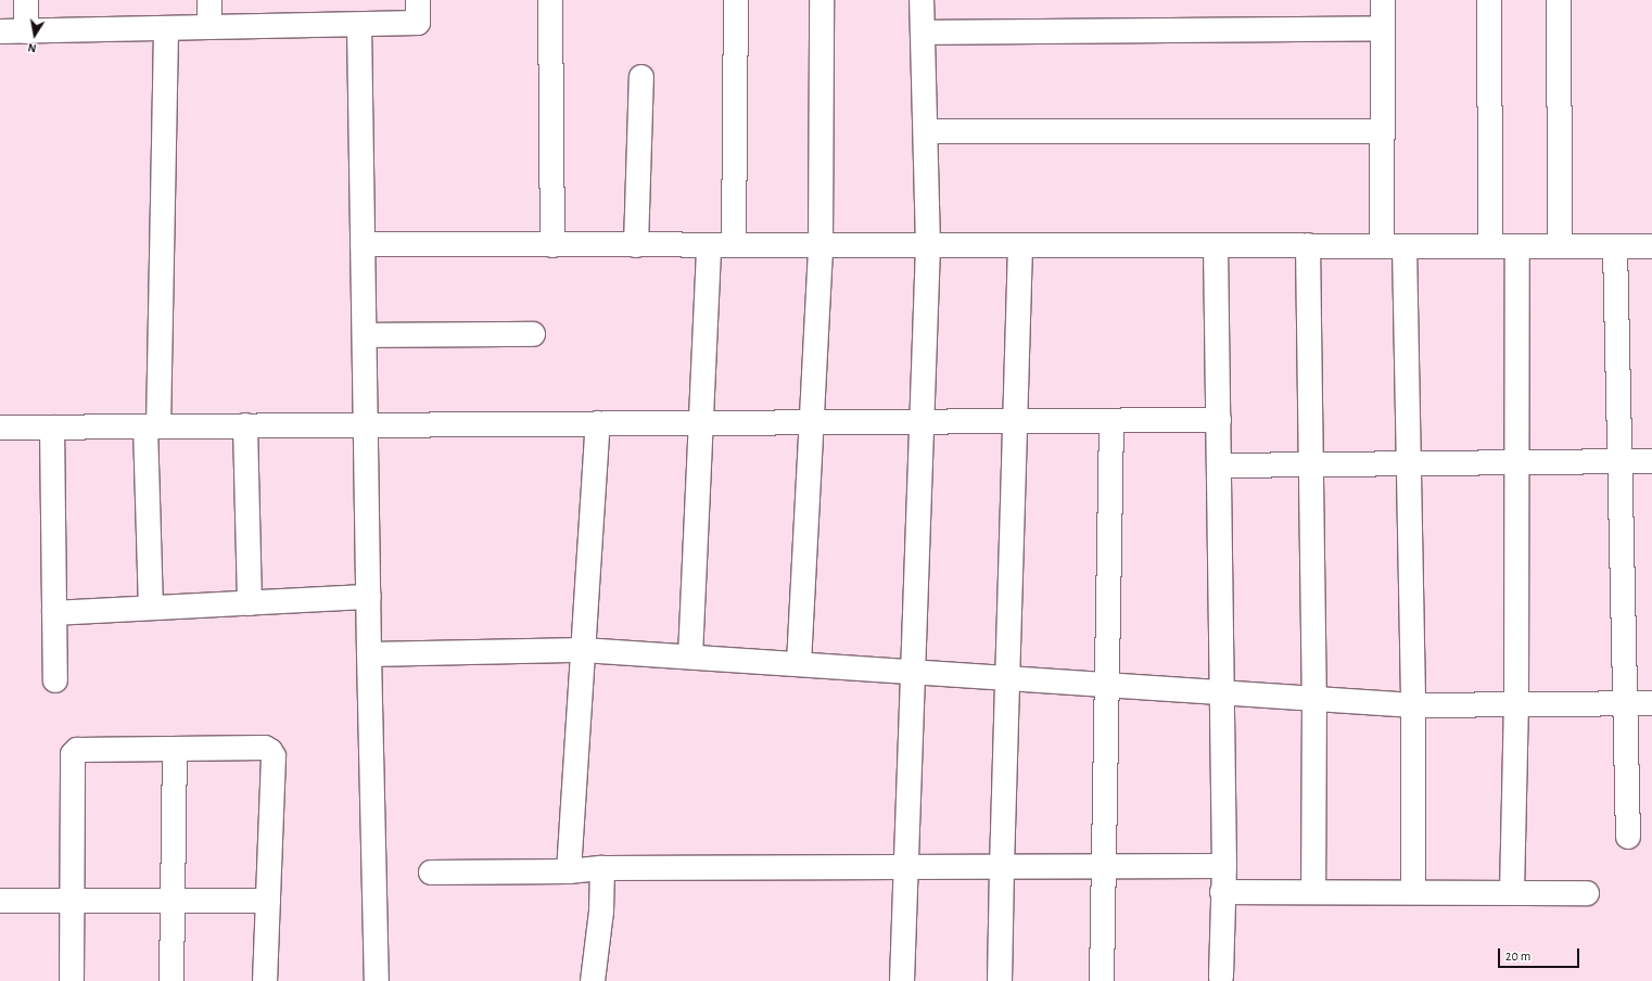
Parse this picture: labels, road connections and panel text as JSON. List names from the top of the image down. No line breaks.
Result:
{"scale_bar":"20 m","north":"bottom"}
